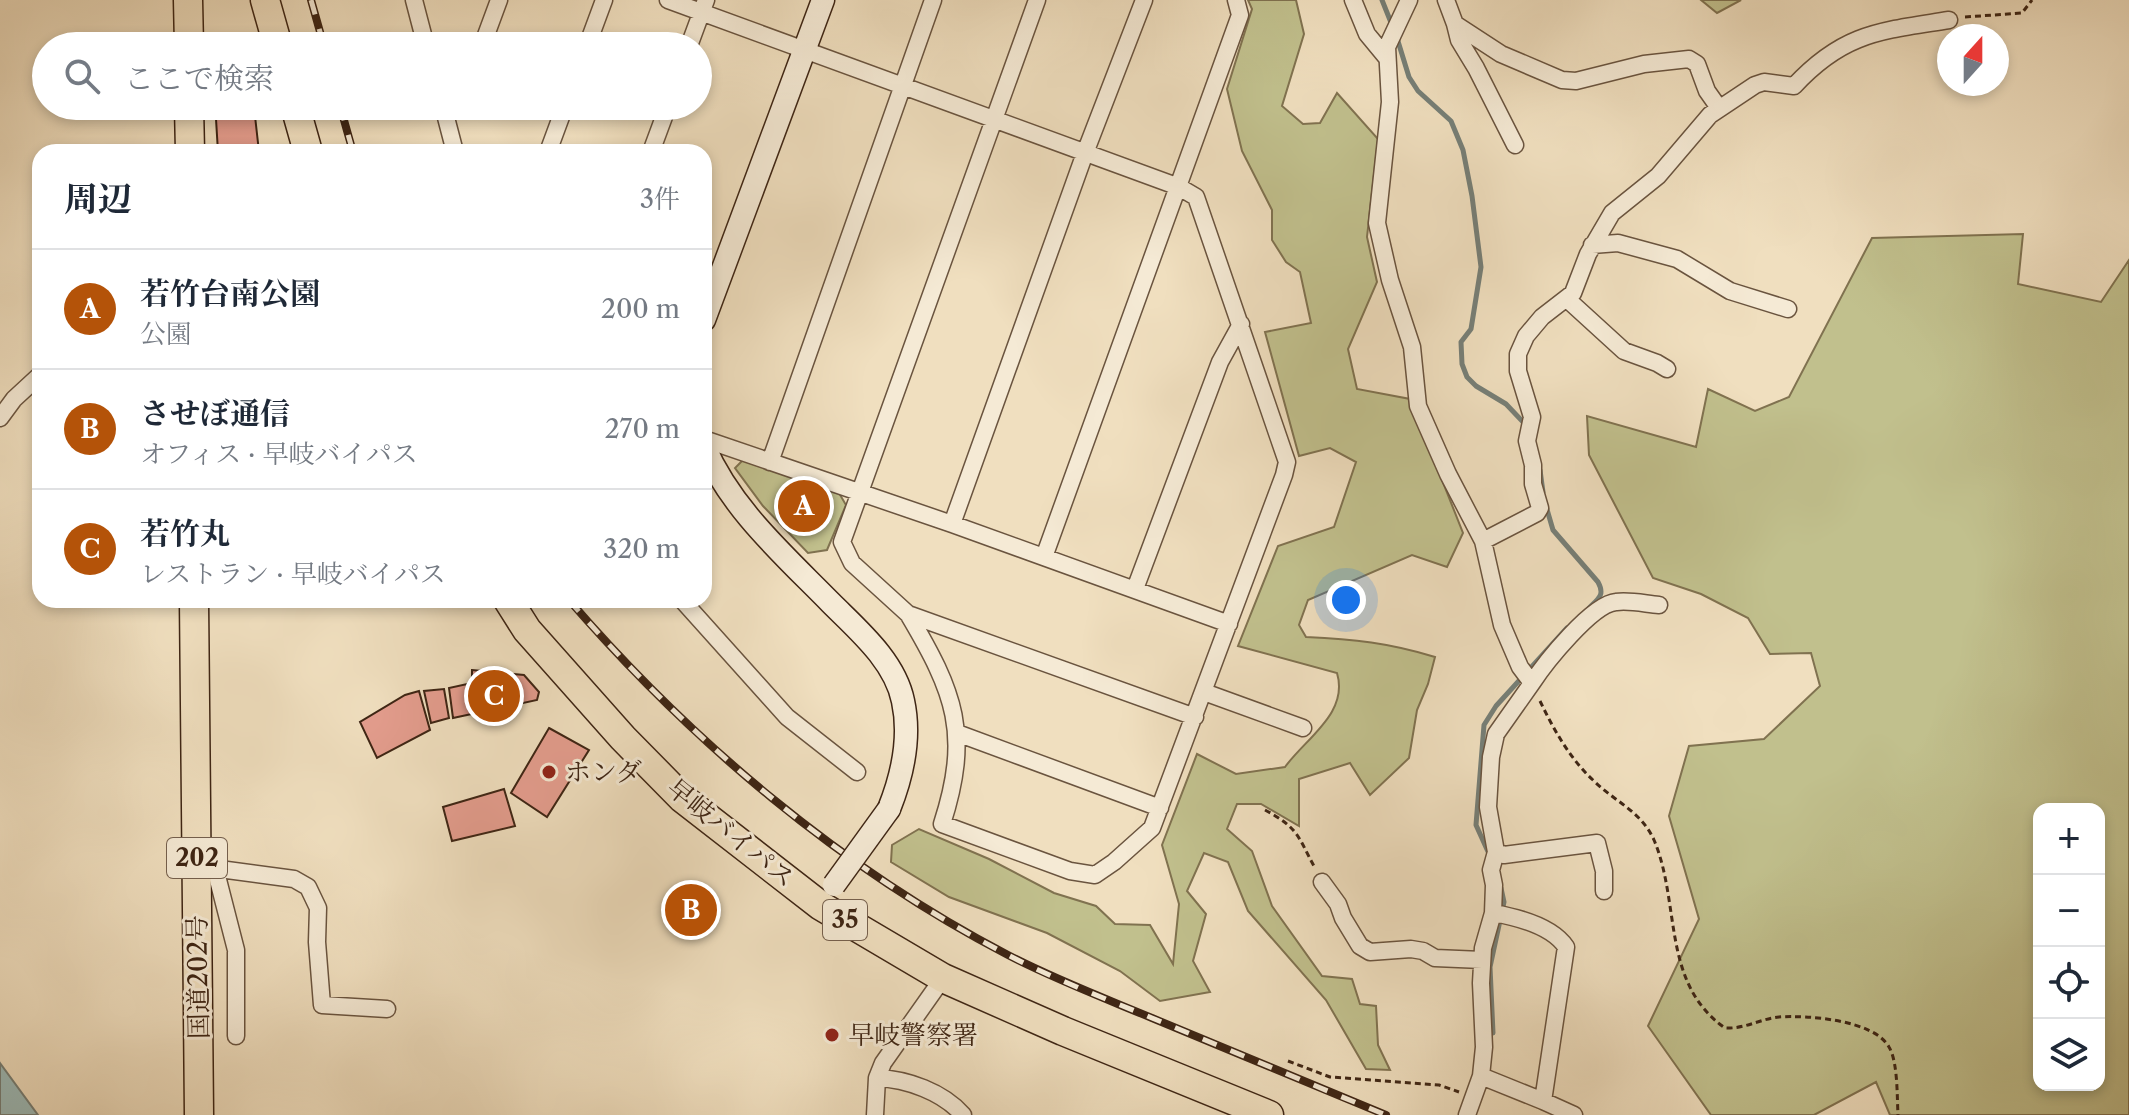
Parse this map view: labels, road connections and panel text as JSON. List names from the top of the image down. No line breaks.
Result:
{"streets":{"highway":["早岐バイパス","202","35","国道202号"]},"places":["ホンダ","早岐警察署"],"north":"top","page":{"search":"ここで検索","heading":["周辺","3件"],"list":[{"mark":"A","name":"若竹台南公園","note":"公園","value":"200 m"},{"mark":"B","name":"させぼ通信","note":"オフィス · 早岐バイパス","value":"270 m"},{"mark":"C","name":"若竹丸","note":"レストラン · 早岐バイパス","value":"320 m"}],"pins":["A","C","B"],"map_buttons":["+","−"]}}
